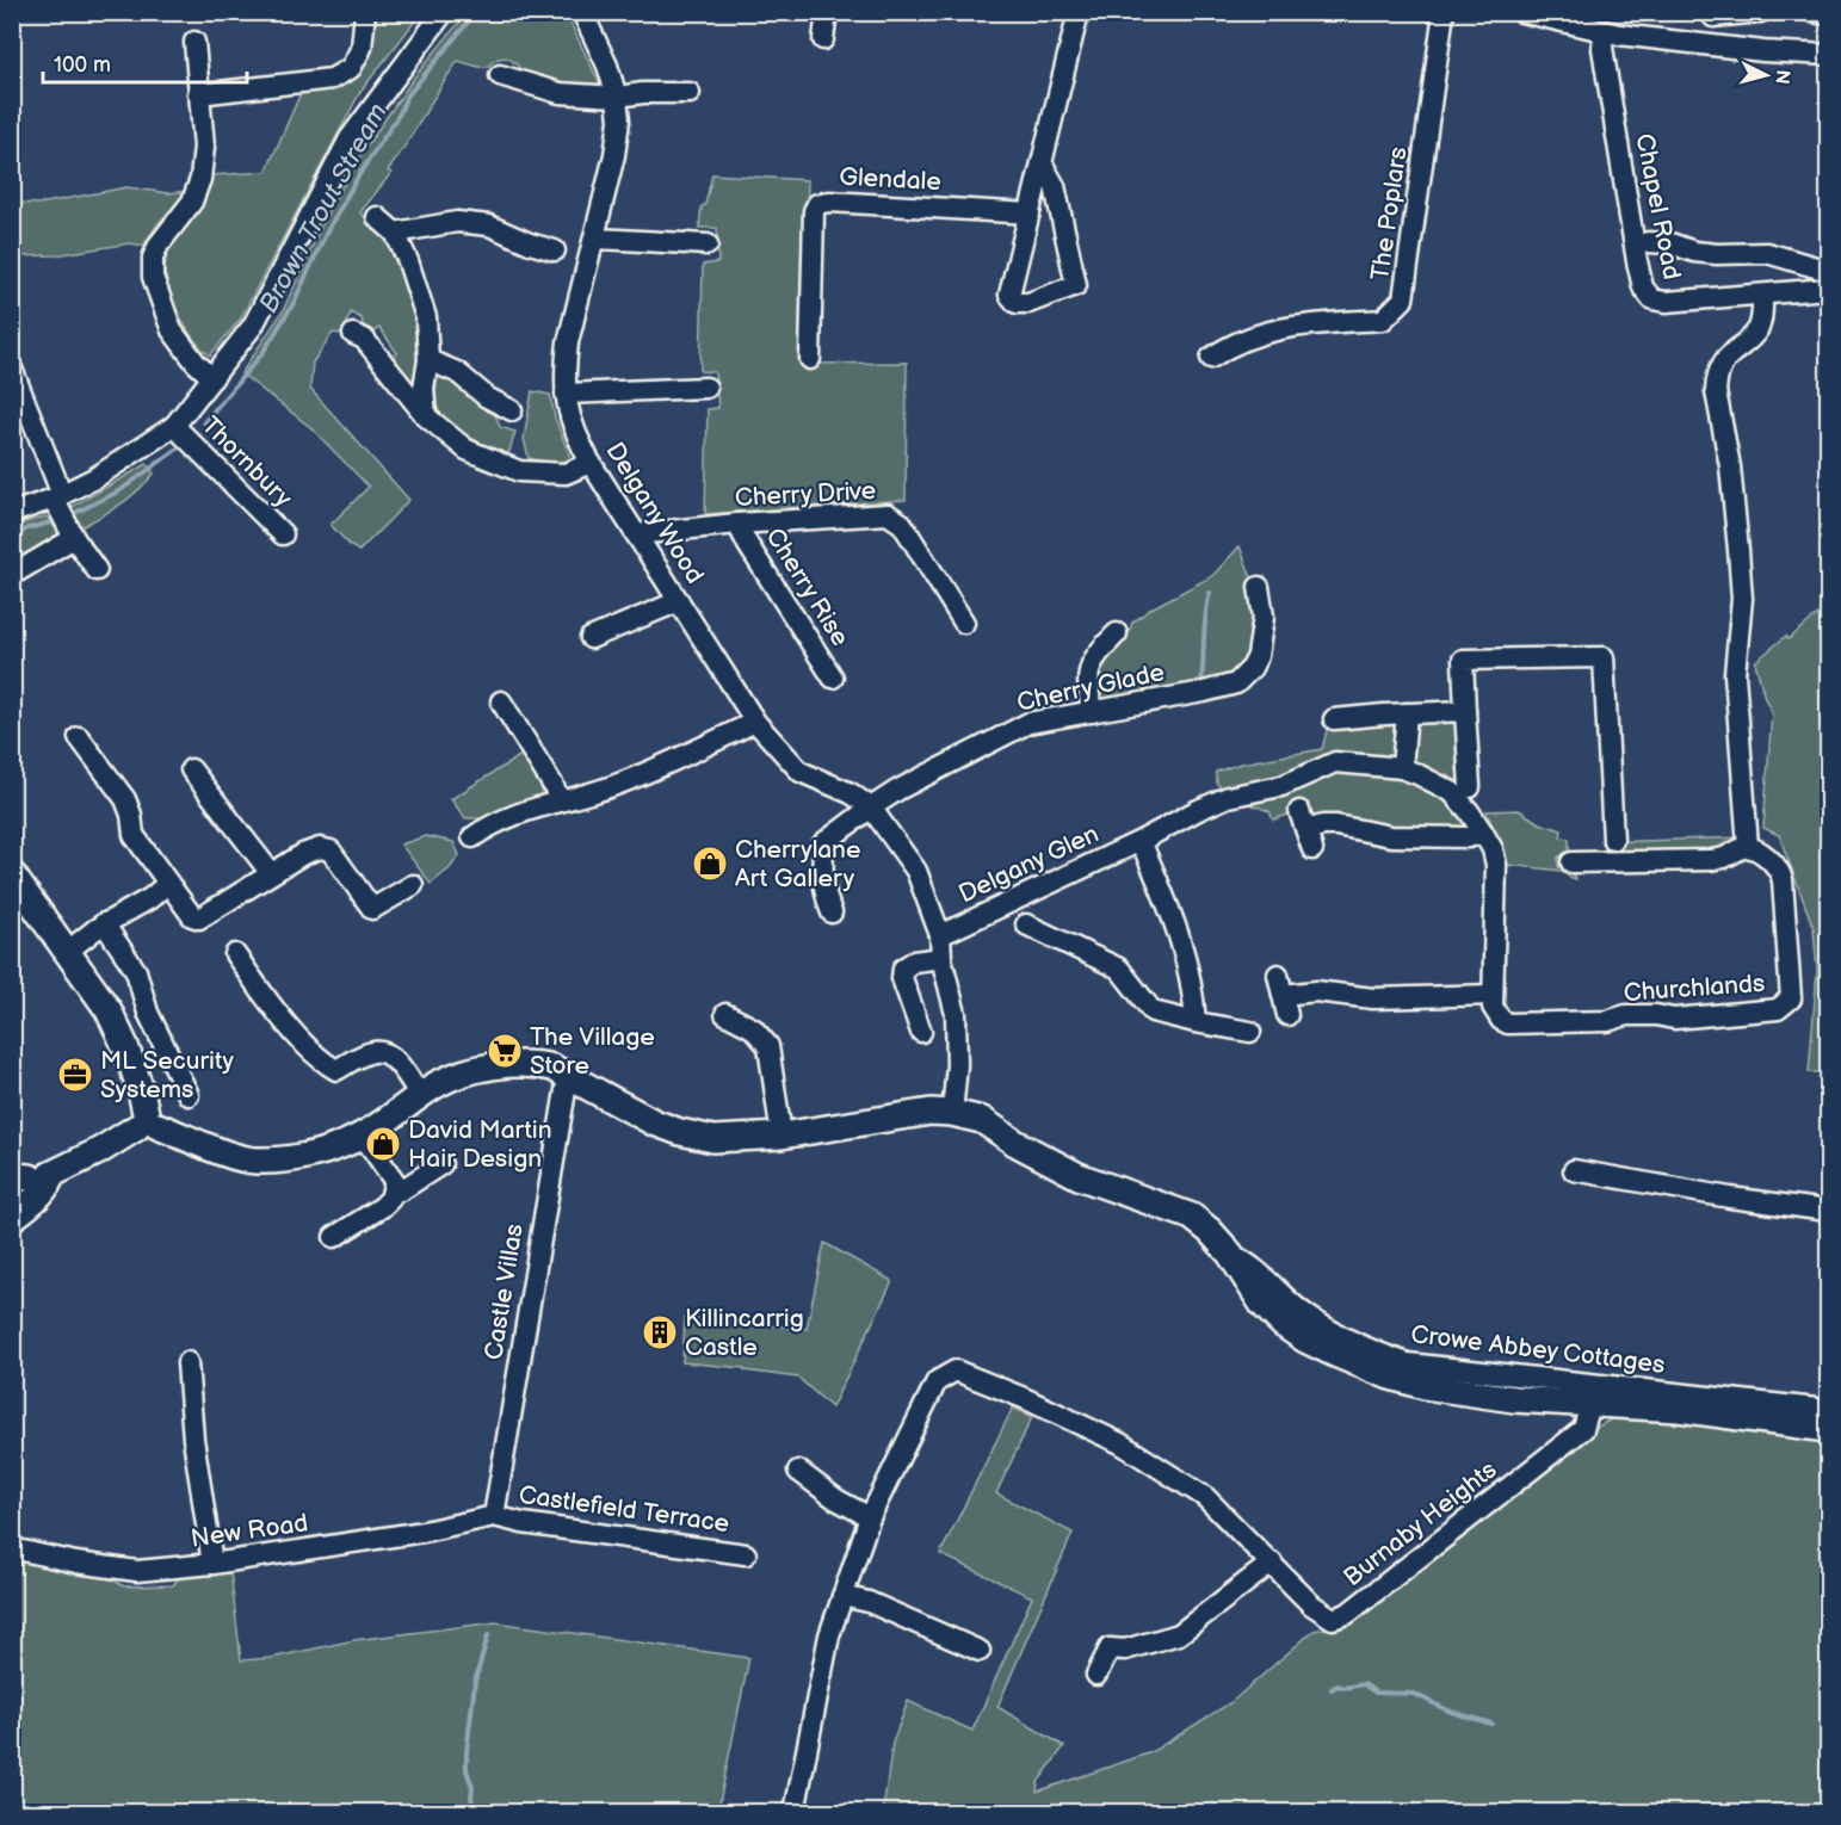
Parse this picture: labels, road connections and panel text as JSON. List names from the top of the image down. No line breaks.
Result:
{"streets":{"street":["Glendale","Chapel Road","The Poplars","Thornbury","Cherry Drive","Delgany Wood","Cherry Rise","Cherry Glade","Delgany Glen","Churchlands","Castle Villas","Crowe Abbey Cottages","Castlefield Terrace","Burnaby Heights","New Road"]},"crossings":[["Cherry Drive","Delgany Wood"],["Cherry Drive","Cherry Rise"],["Delgany Wood","Cherry Glade"],["Delgany Wood","Delgany Glen"],["Castle Villas","Castlefield Terrace"],["Castle Villas","New Road"],["Castlefield Terrace","New Road"]],"water":["Brown Trout Stream"],"places":{"shop":["Cherrylane Art Gallery","David Martin Hair Design"],"supermarket":["The Village Store"],"office":["ML Security Systems"],"building":["Killincarrig Castle"]},"scale_bar":"100 m","north":"right"}
